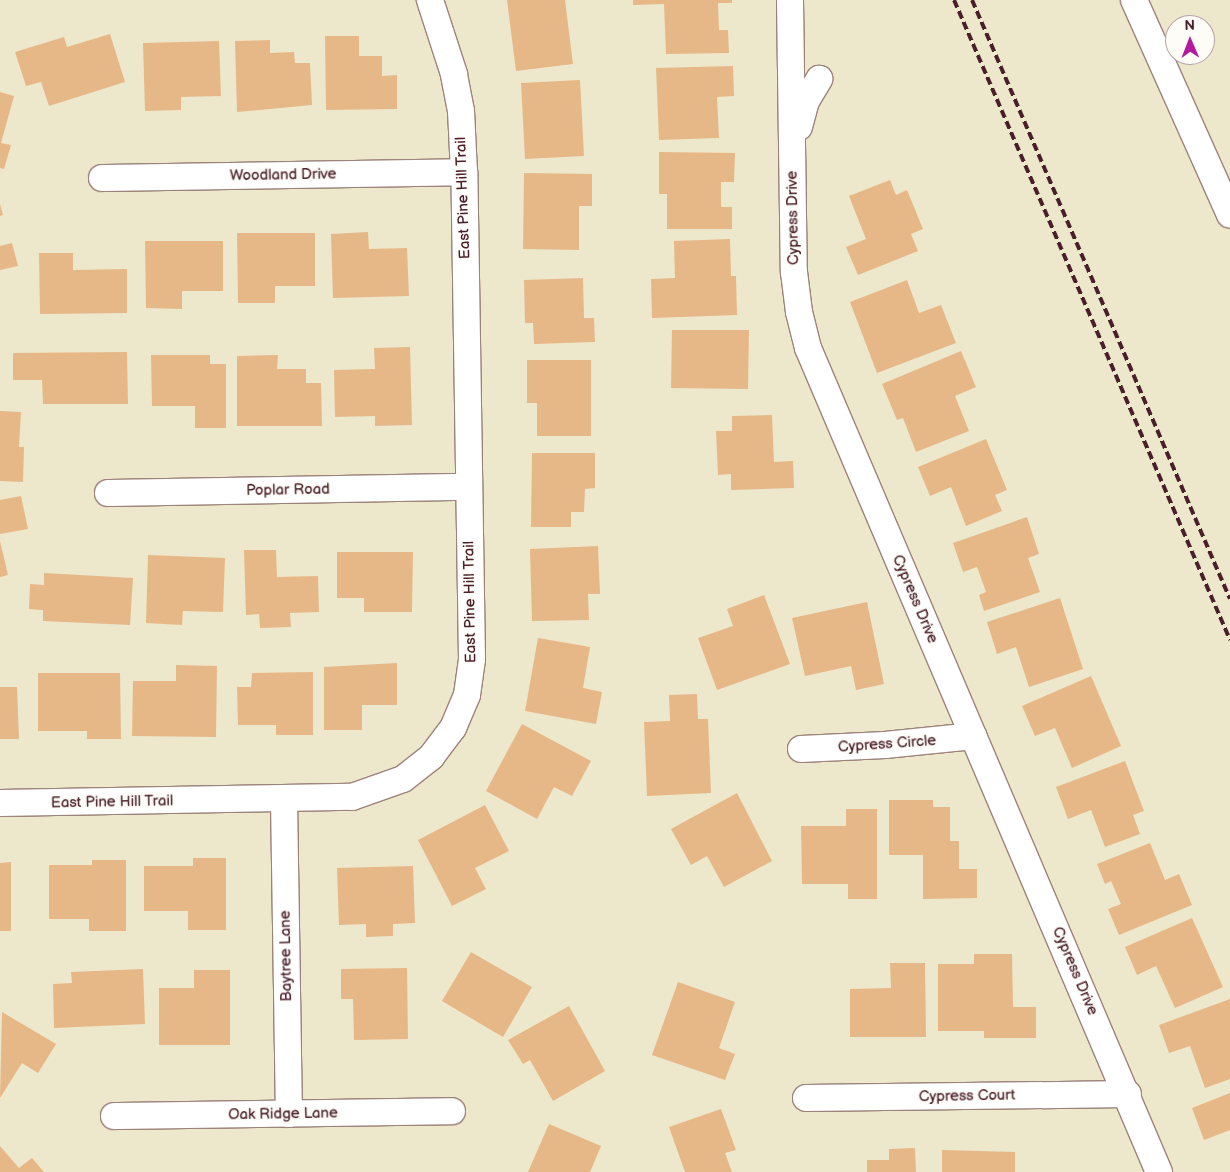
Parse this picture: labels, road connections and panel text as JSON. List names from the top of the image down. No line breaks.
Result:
{"streets":{"street":["Woodland Drive","East Pine Hill Trail","Cypress Drive","Poplar Road","Cypress Circle","Baytree Lane","Cypress Court","Oak Ridge Lane"]},"crossings":[["Woodland Drive","East Pine Hill Trail"],["East Pine Hill Trail","Poplar Road"],["East Pine Hill Trail","Baytree Lane"],["Cypress Drive","Cypress Circle"],["Cypress Drive","Cypress Court"],["Baytree Lane","Oak Ridge Lane"]],"north":"top"}
